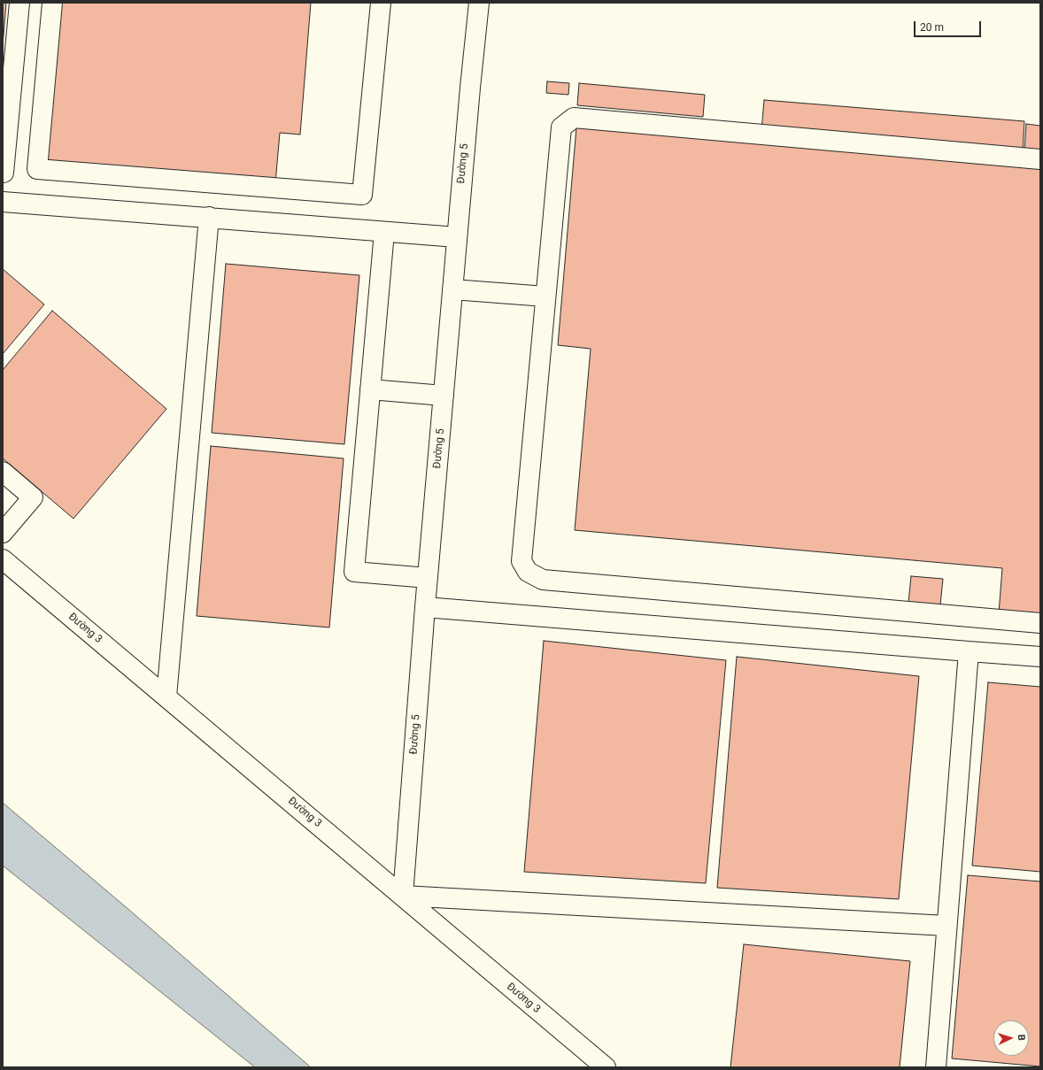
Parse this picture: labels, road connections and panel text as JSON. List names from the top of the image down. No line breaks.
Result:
{"streets":{"street":["Đường 5","Đường 3"]},"crossings":[["Đường 5","Đường 3"]],"scale_bar":"20 m","north":"right"}
